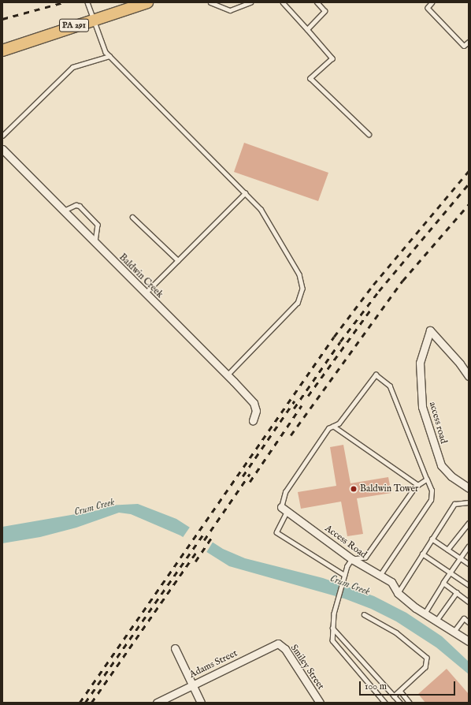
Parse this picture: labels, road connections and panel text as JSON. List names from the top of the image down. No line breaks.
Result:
{"streets":{"main road":["PA 291"],"street":["Baldwin Creek","access road","Access Road","Adams Street","Smiley Street"]},"crossings":[["Adams Street","Smiley Street"]],"water":["Crum Creek"],"places":["Baldwin Tower"],"scale_bar":"100 m"}
